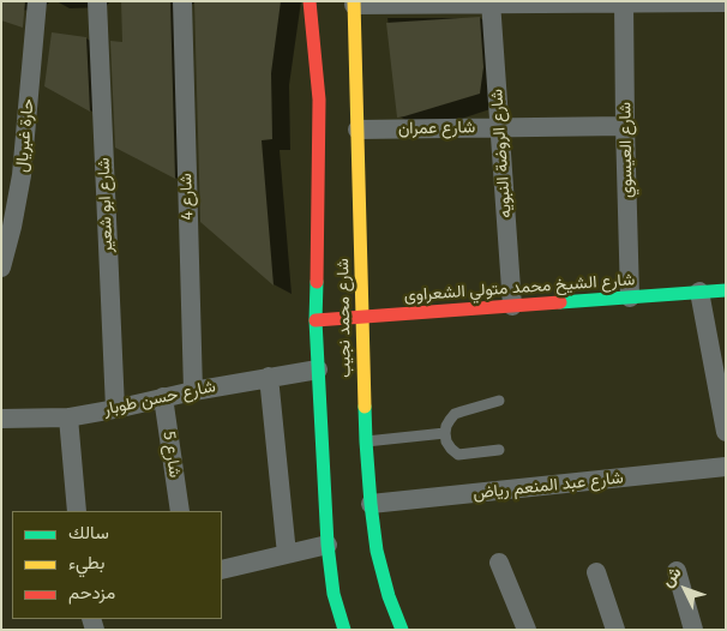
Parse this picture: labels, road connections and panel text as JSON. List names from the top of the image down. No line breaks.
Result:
{"streets":{"main road":["شارع الشيخ محمد متولي الشعراوى","شارع محمد نجيب"],"street":["شارع عمران","حارة غبريال","شارع العيسوي","شارع الروضة النبويه","شارع 4","شارع ابو شعير","شارع حسن طوبار","شارع 5","شارع عبد المنعم رياض"]},"crossings":[["شارع عمران","شارع العيسوي"],["شارع عمران","شارع الروضة النبويه"],["شارع عمران","شارع محمد نجيب"],["شارع العيسوي","شارع الشيخ محمد متولي الشعراوى"],["شارع الروضة النبويه","شارع الشيخ محمد متولي الشعراوى"],["شارع 4","شارع حسن طوبار"],["شارع ابو شعير","شارع حسن طوبار"],["شارع الشيخ محمد متولي الشعراوى","شارع محمد نجيب"],["شارع محمد نجيب","شارع حسن طوبار"],["شارع محمد نجيب","شارع عبد المنعم رياض"],["شارع حسن طوبار","شارع 5"]],"legend":["سالك","بطيء","مزدحم"],"north":"top left"}
